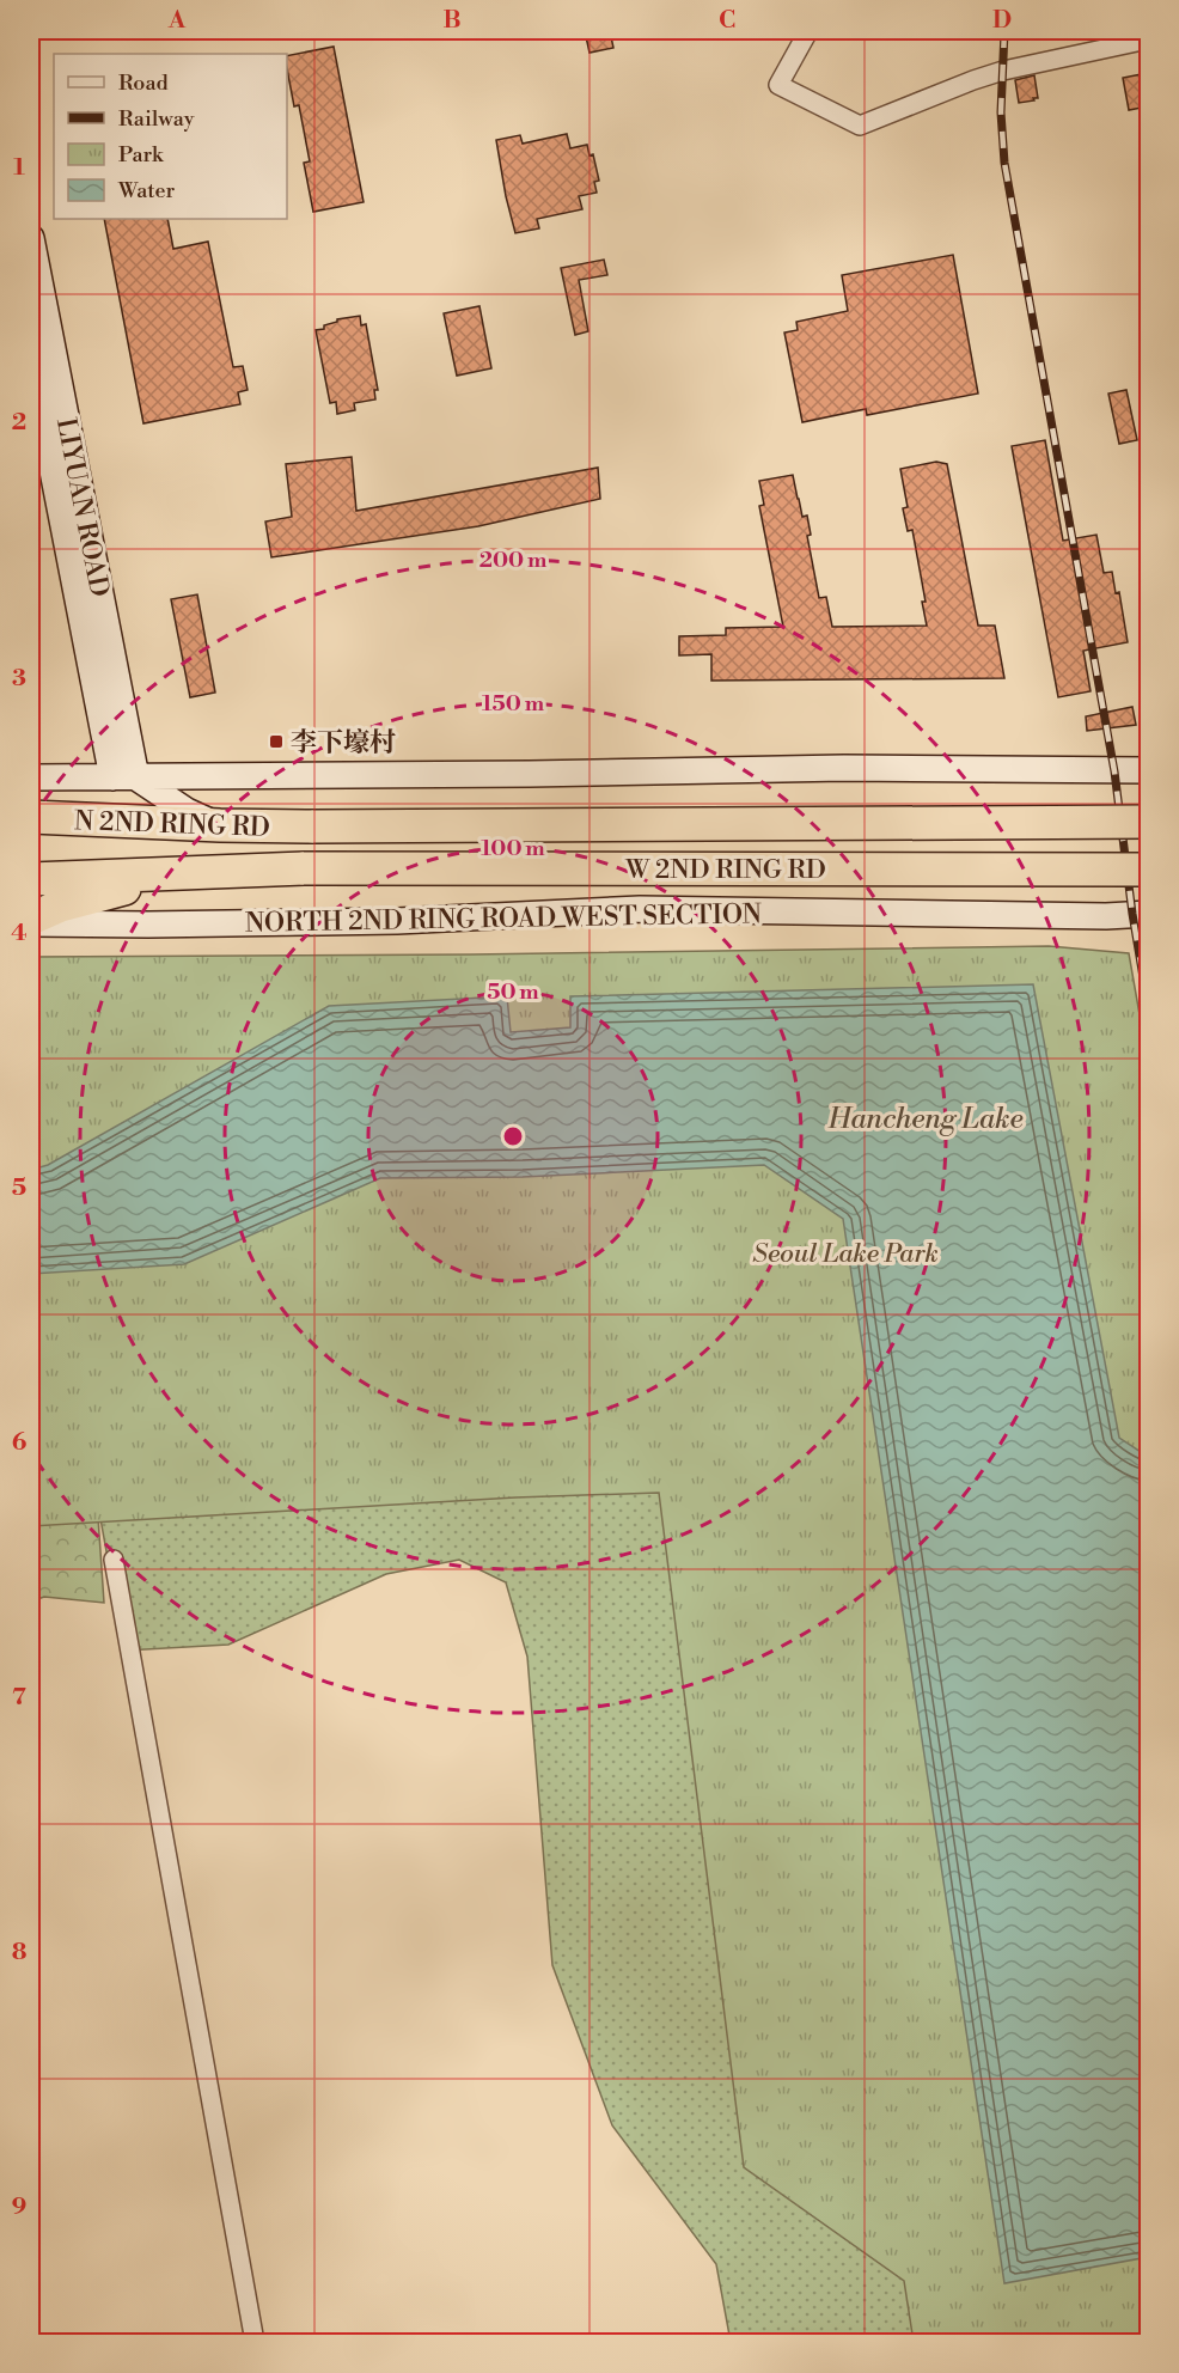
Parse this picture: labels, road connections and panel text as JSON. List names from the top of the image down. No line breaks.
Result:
{"streets":{"highway":["N 2ND RING RD","W 2ND RING RD"],"main road":["LIYUAN ROAD","NORTH 2ND RING ROAD WEST SECTION"]},"crossings":[["N 2ND RING RD","W 2ND RING RD"]],"water":["Hancheng Lake"],"parks":["Seoul Lake Park"],"places":{"transit":["李下壕村"]},"legend":["Road","Railway","Park","Water"],"grid":{"columns":["A","B","C","D"],"rows":["1","2","3","4","5","6","7","8","9"]},"rings":["200 m","150 m","100 m","50 m"]}
